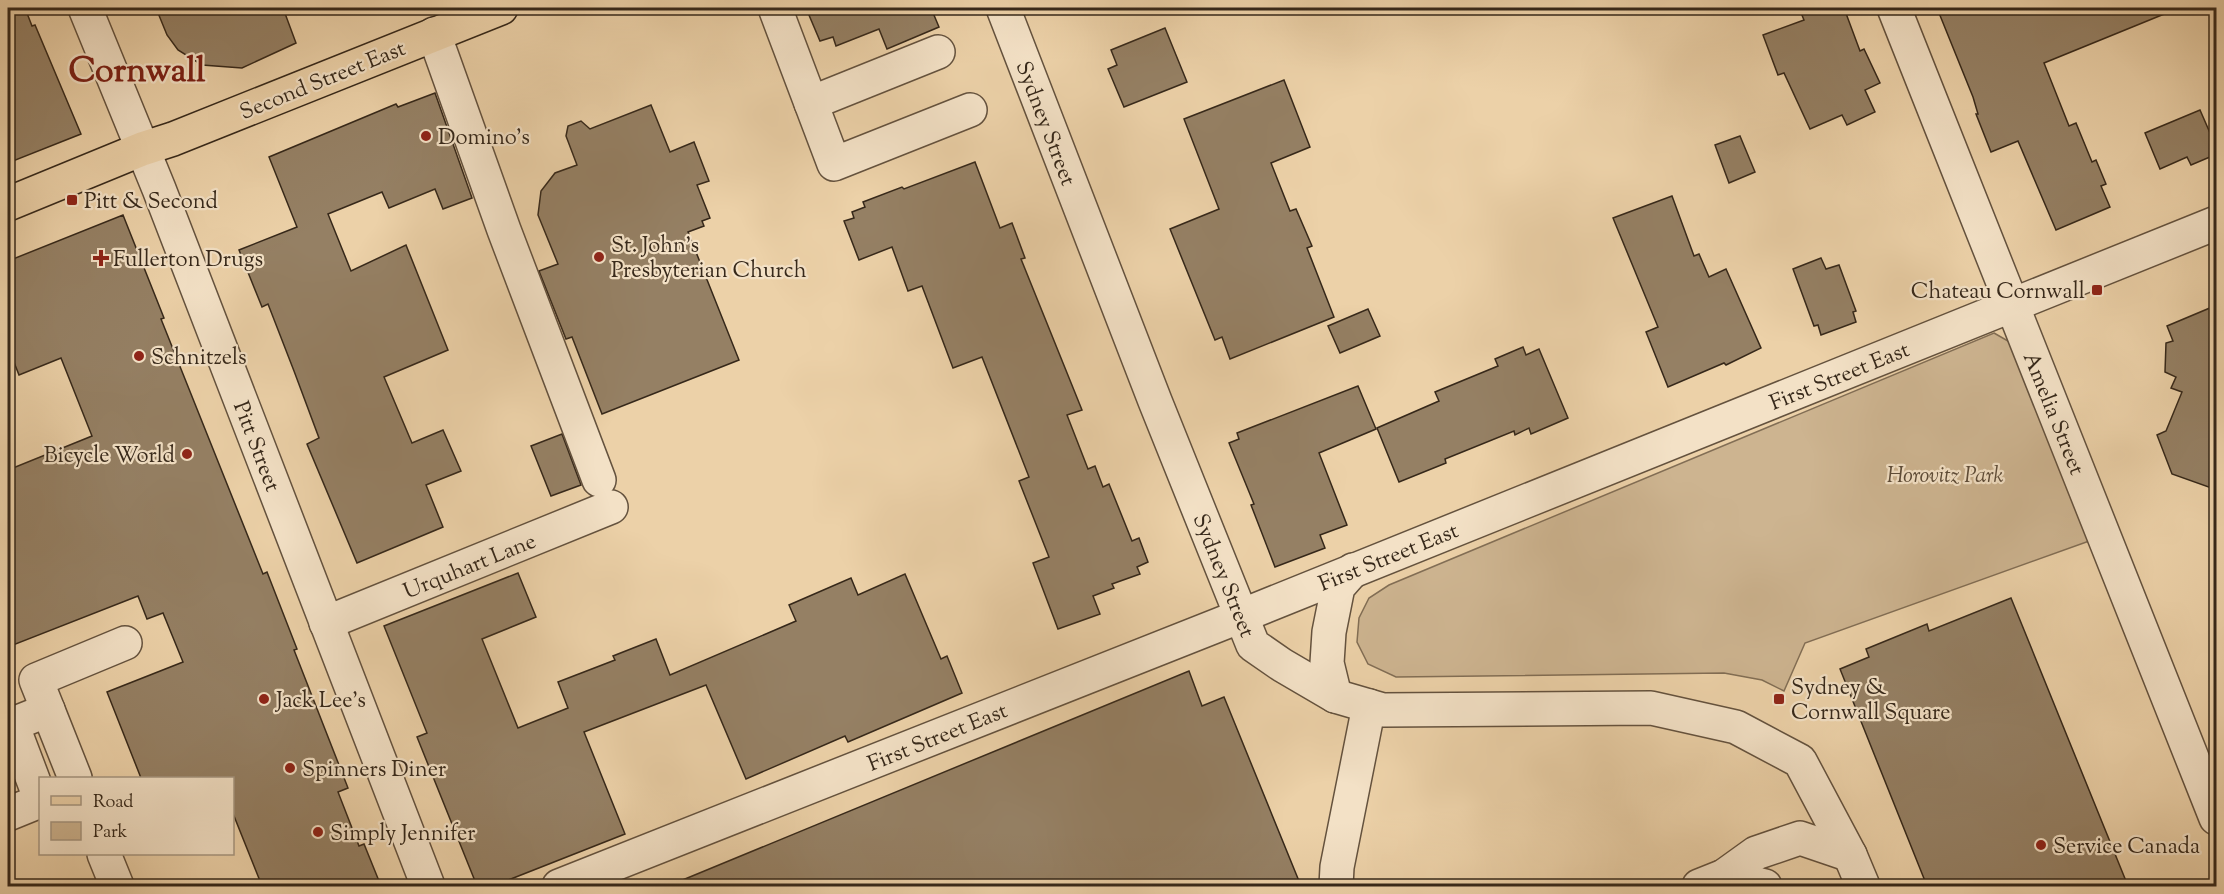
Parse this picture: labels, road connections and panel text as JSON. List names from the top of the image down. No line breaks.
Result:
{"streets":{"main road":["Second Street East"],"street":["Sydney Street","First Street East","Amelia Street","Pitt Street","Urquhart Lane"]},"crossings":[["Second Street East","Pitt Street"],["Second Street East","Urquhart Lane"],["Sydney Street","First Street East"],["First Street East","Amelia Street"],["Pitt Street","Urquhart Lane"]],"districts":["Cornwall"],"parks":["Horovitz Park"],"places":{"other":["Domino's","St. John's Presbyterian Church","Schnitzels","Bicycle World","Jack Lee's","Spinners Diner","Simply Jennifer","Service Canada"],"transit":["Pitt & Second","Chateau Cornwall","Sydney & Cornwall Square"],"health":["Fullerton Drugs"]},"legend":["Road","Park"]}
